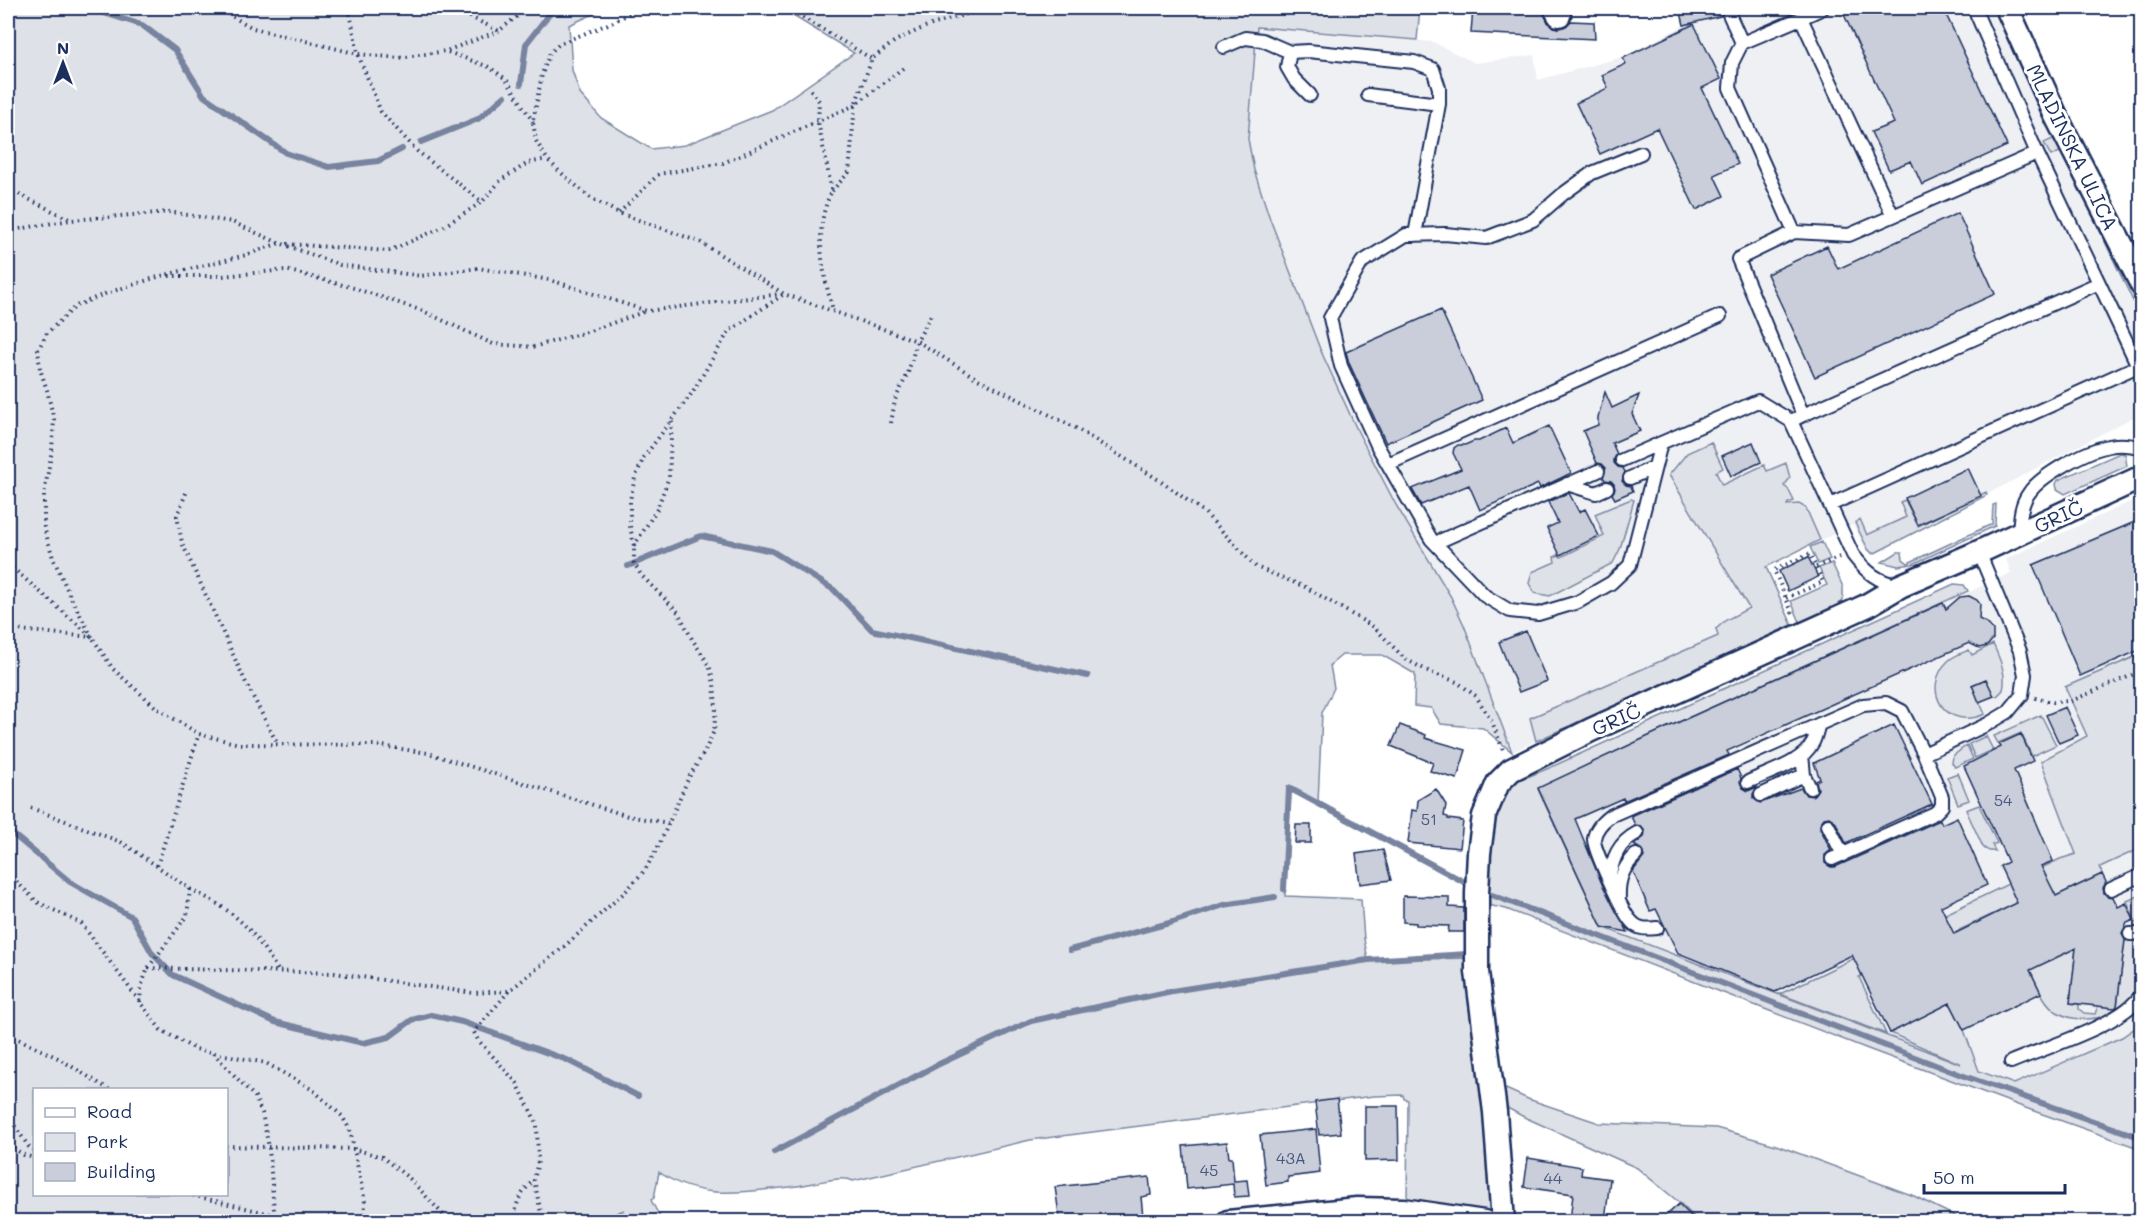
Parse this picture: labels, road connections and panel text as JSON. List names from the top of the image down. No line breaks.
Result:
{"streets":{"street":["MLADINSKA ULICA","GRIČ"]},"house_numbers":["54","51","43A","45","44"],"legend":["Road","Park","Building"],"scale_bar":"50 m","north":"top"}
